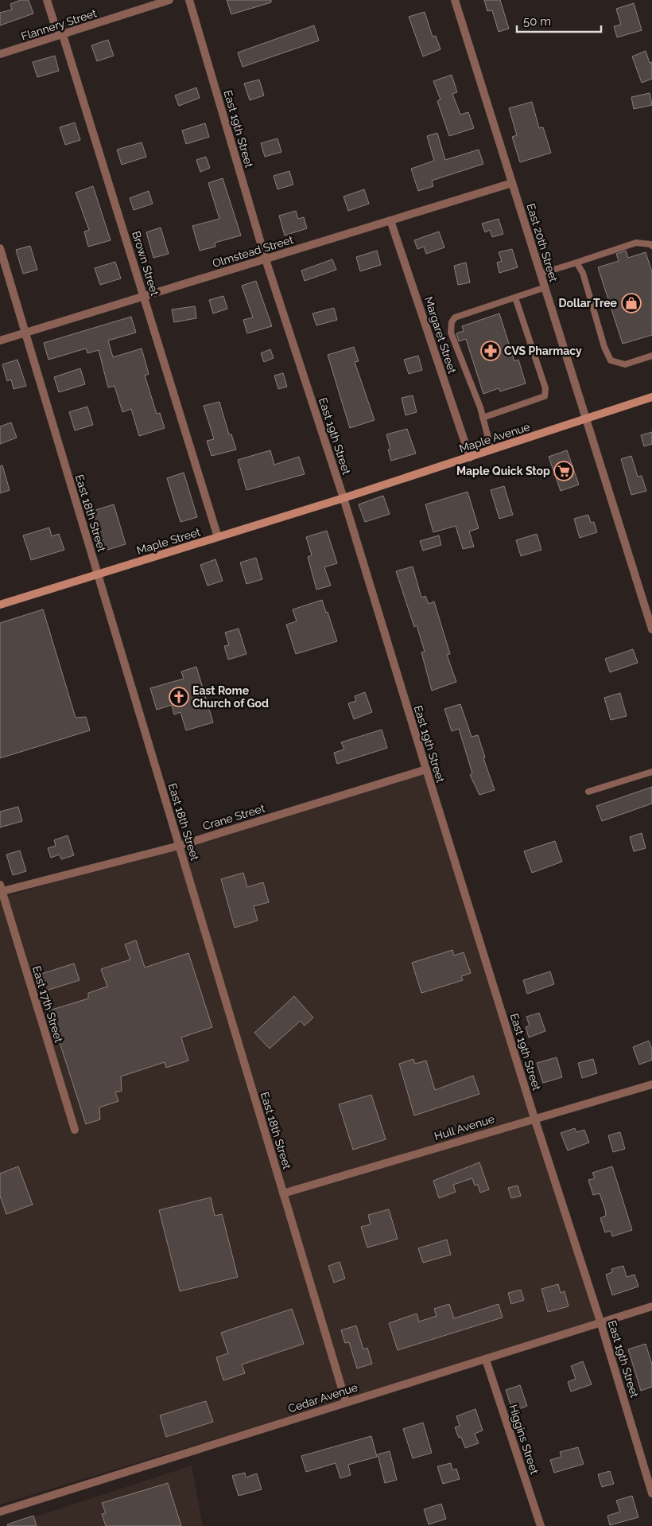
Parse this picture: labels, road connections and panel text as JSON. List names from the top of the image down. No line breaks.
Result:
{"streets":{"main road":["Maple Avenue","Maple Street"],"street":["Flannery Street","East 19th Street","East 20th Street","Olmstead Street","Brown Street","Margaret Street","East 18th Street","Crane Street","East 17th Street","Hull Avenue","Cedar Avenue","Higgins Street"]},"crossings":[["Flannery Street","Brown Street"],["East 19th Street","Olmstead Street"],["East 19th Street","Maple Avenue"],["East 19th Street","Maple Street"],["East 19th Street","Crane Street"],["East 19th Street","Hull Avenue"],["East 19th Street","Cedar Avenue"],["East 20th Street","Olmstead Street"],["East 20th Street","Maple Avenue"],["Olmstead Street","Brown Street"],["Olmstead Street","Margaret Street"],["Olmstead Street","East 18th Street"],["Brown Street","Maple Street"],["Margaret Street","Maple Avenue"],["Maple Avenue","Maple Street"],["East 18th Street","Maple Street"],["East 18th Street","Crane Street"],["East 18th Street","Hull Avenue"],["East 18th Street","Cedar Avenue"],["Crane Street","East 17th Street"],["Cedar Avenue","Higgins Street"]],"places":{"shop":["Dollar Tree"],"pharmacy":["CVS Pharmacy"],"supermarket":["Maple Quick Stop"],"church":["East Rome Church of God"]},"scale_bar":"50 m"}
